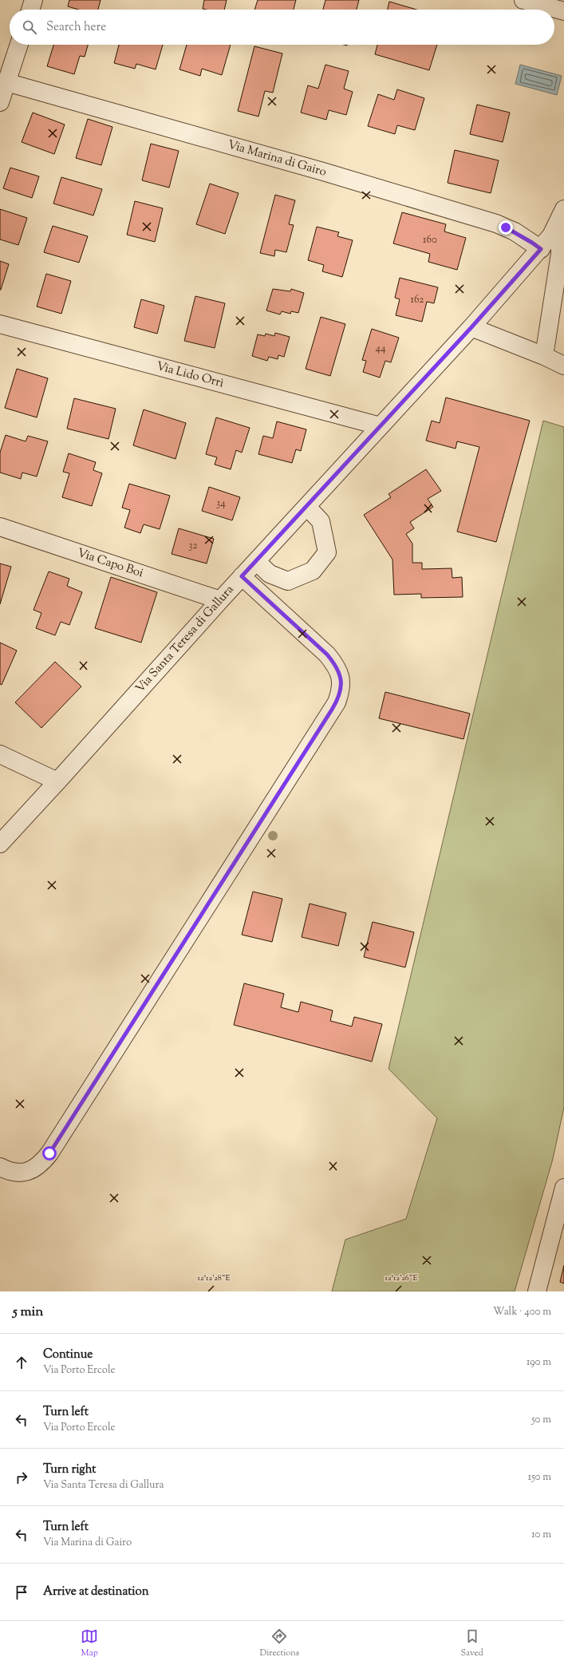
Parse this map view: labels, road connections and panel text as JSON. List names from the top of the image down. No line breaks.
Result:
{"streets":{"street":["Via Marina di Gairo","Via Lido Orrì","Via Capo Boi","Via Santa Teresa di Gallura"]},"crossings":[["Via Marina di Gairo","Via Santa Teresa di Gallura"],["Via Lido Orrì","Via Santa Teresa di Gallura"],["Via Capo Boi","Via Santa Teresa di Gallura"]],"house_numbers":["160","162","44","34","32"],"page":{"search":"Search here","heading":["5 min","Walk · 400 m"],"list":[["Continue","Via Porto Ercole","190 m"],["Turn left","Via Porto Ercole","50 m"],["Turn right","Via Santa Teresa di Gallura","150 m"],["Turn left","Via Marina di Gairo","10 m"],"Arrive at destination"],"nav":["Map","Directions","Saved"]},"coordinates":["12°12'28\"E","12°12'26\"E"]}
